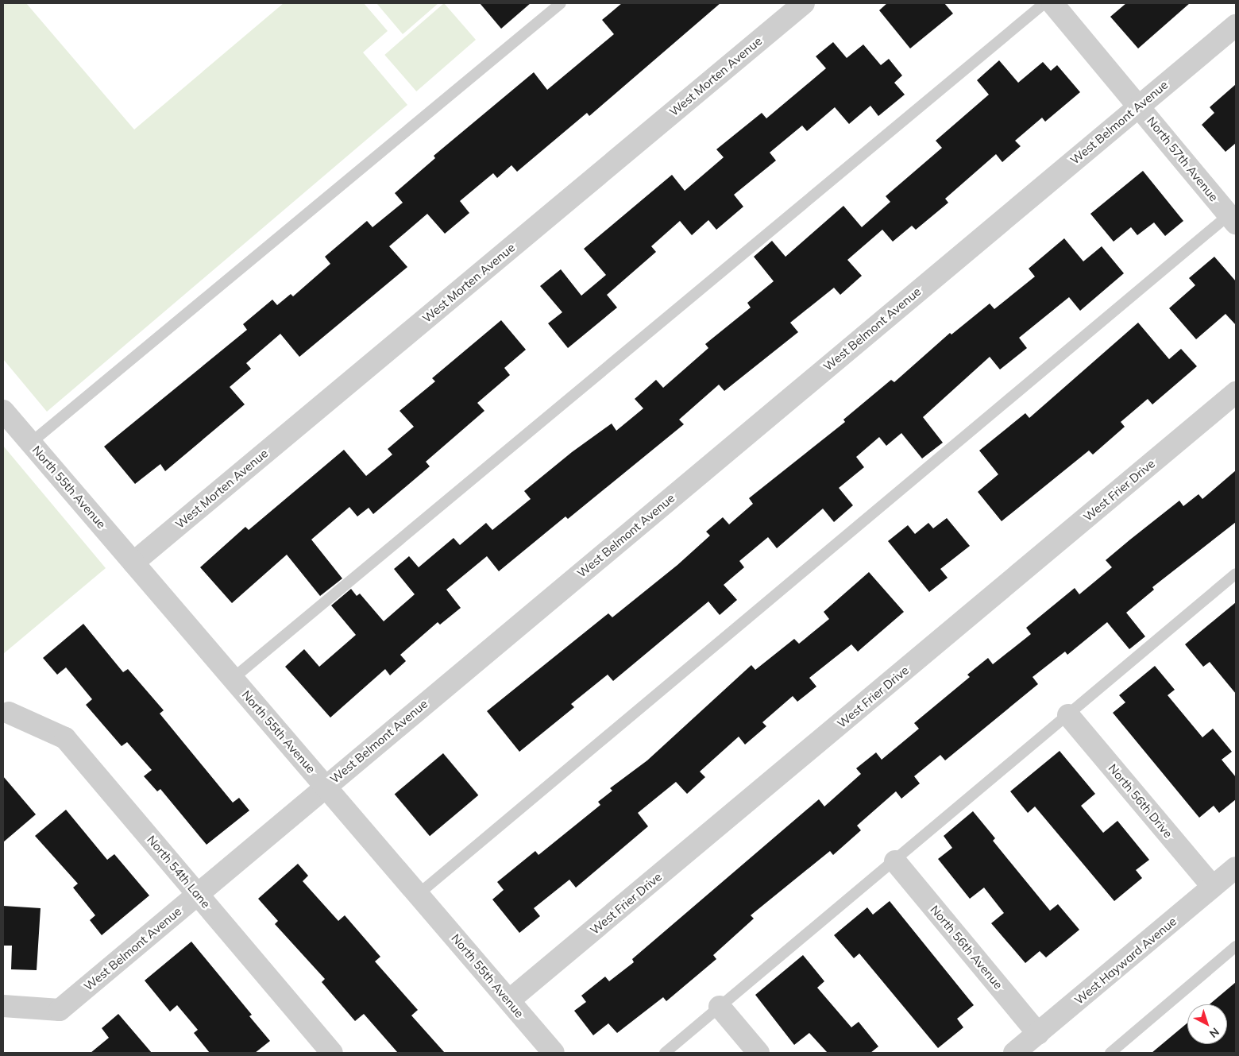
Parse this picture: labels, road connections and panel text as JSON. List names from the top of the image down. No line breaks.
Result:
{"streets":{"street":["West Morten Avenue","West Belmont Avenue","North 57th Avenue","North 55th Avenue","West Frier Drive","North 56th Drive","North 54th Lane","North 56th Avenue","West Hayward Avenue"]},"crossings":[["West Morten Avenue","North 55th Avenue"],["West Belmont Avenue","North 57th Avenue"],["West Belmont Avenue","North 55th Avenue"],["West Belmont Avenue","North 54th Lane"],["North 55th Avenue","West Frier Drive"],["North 56th Drive","West Hayward Avenue"],["North 56th Avenue","West Hayward Avenue"]],"north":"bottom right"}
